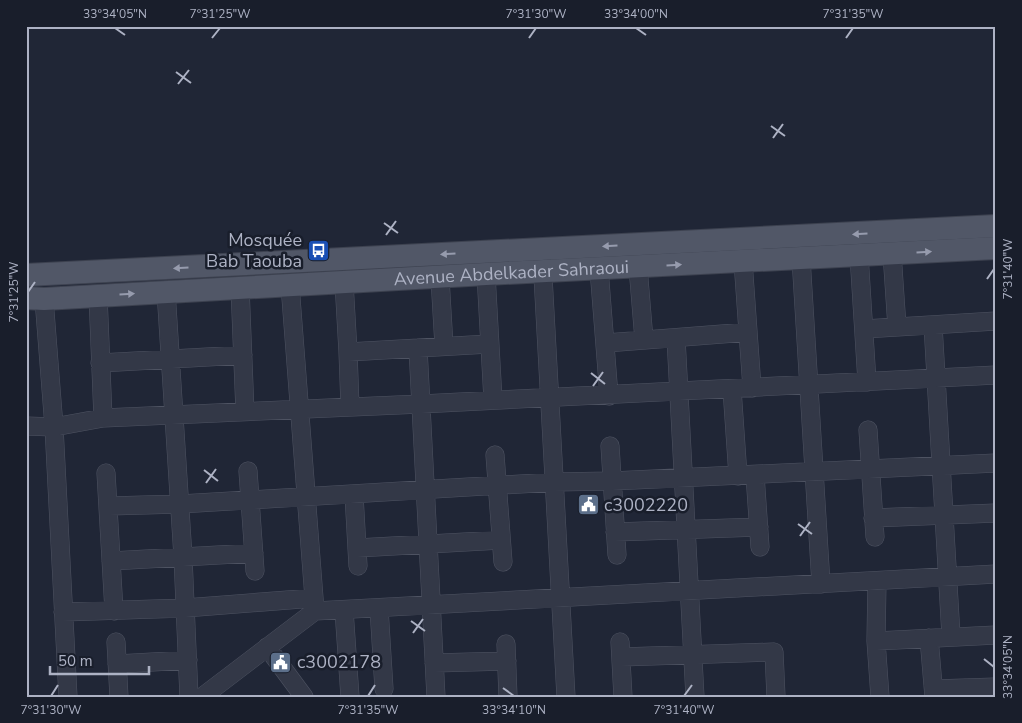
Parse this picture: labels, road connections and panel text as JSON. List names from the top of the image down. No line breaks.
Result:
{"streets":{"main road":["Avenue Abdelkader Sahraoui"]},"places":{"bus stop":["Mosquée Bab Taouba"],"public building":["c3002220","c3002178"]},"scale_bar":"50 m","coordinates":["33°34'05\"N","7°31'25\"W","7°31'30\"W","33°34'00\"N","7°31'35\"W","7°31'40\"W","33°34'10\"N"]}
